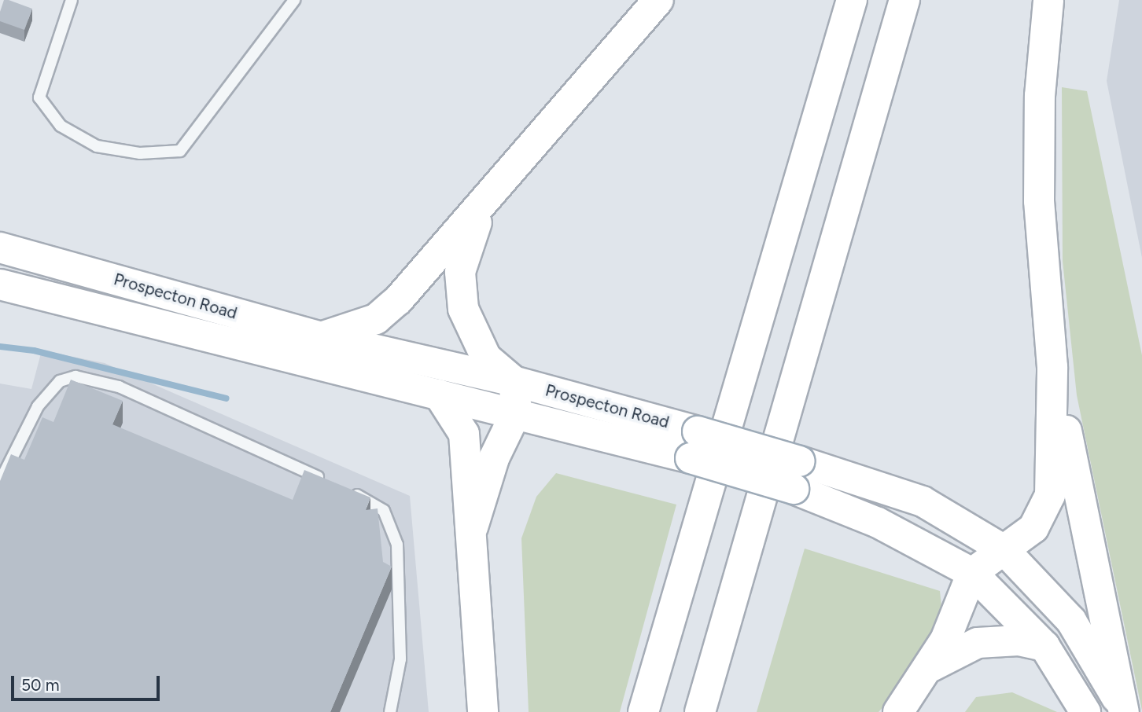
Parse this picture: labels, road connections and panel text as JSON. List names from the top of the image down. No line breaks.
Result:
{"streets":{"main road":["Prospecton Road"]},"scale_bar":"50 m"}
